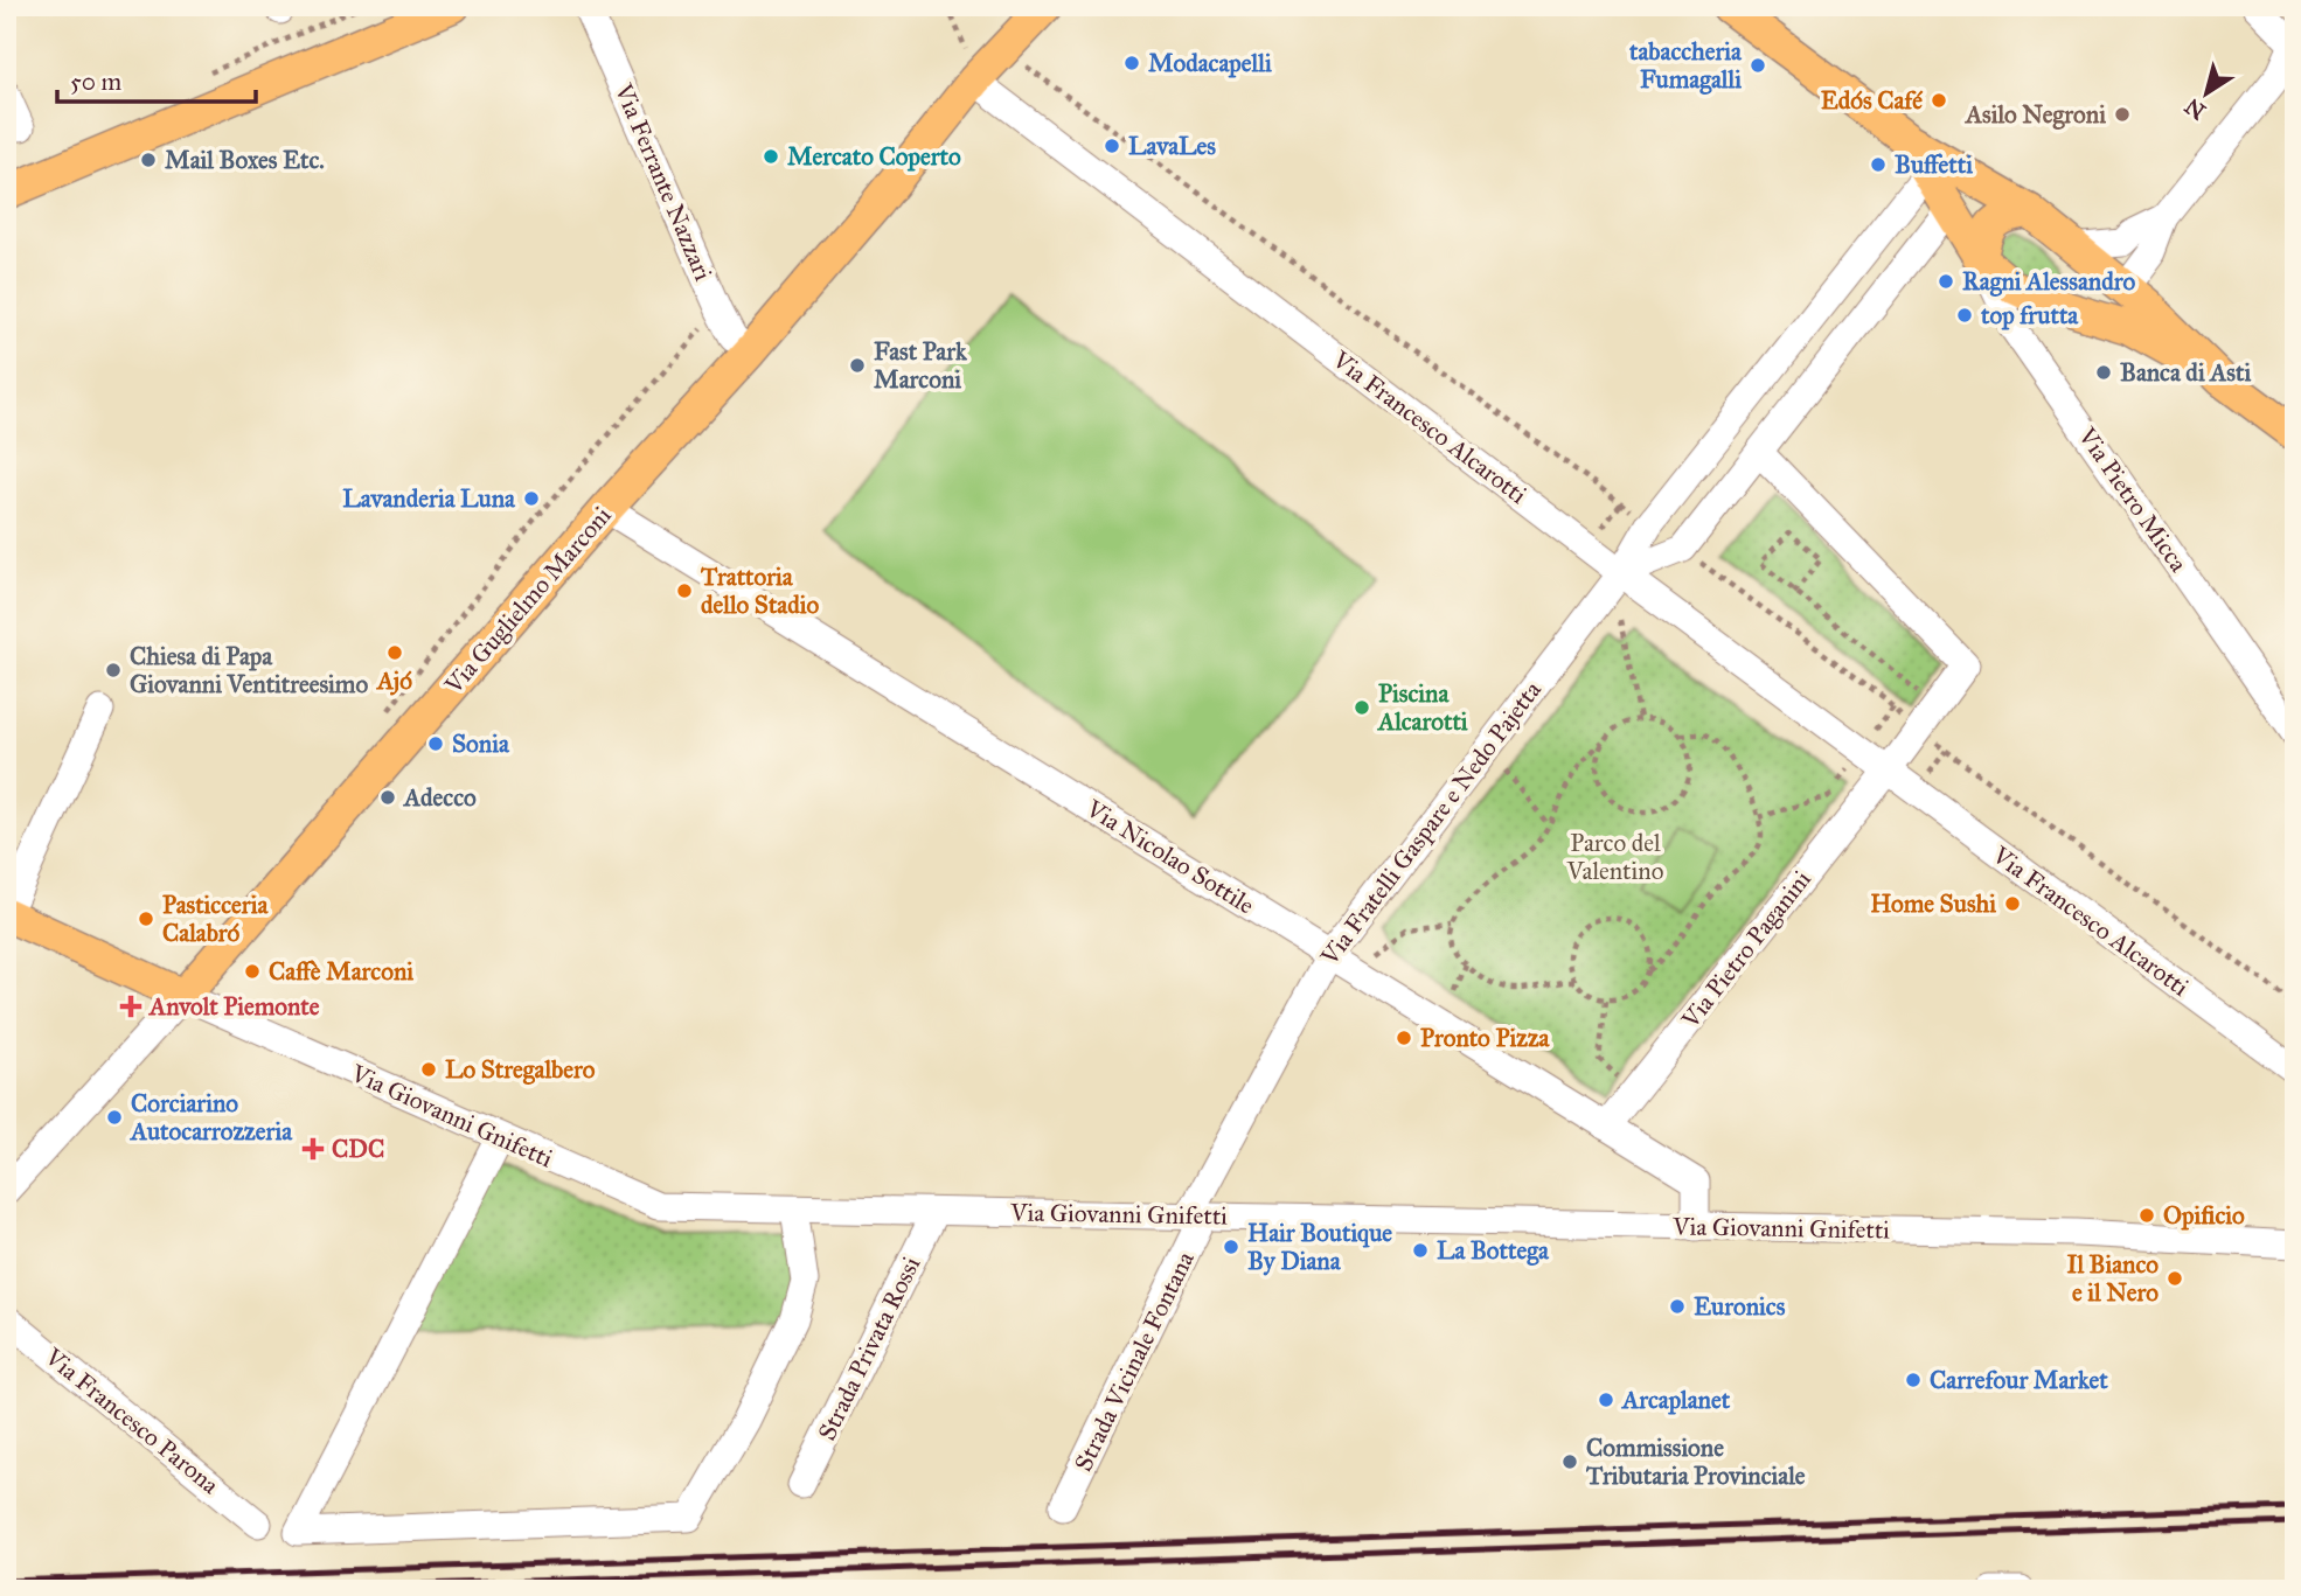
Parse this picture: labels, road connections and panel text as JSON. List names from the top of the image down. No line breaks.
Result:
{"streets":{"main road":["Via Guglielmo Marconi","Via Giovanni Gnifetti"],"street":["Via Ferrante Nazzari","Via Francesco Alcarotti","Via Pietro Micca","Via Fratelli Gaspare e Nedo Pajetta","Via Nicolao Sottile","Via Pietro Paganini","Strada Privata Rossi","Strada Vicinale Fontana","Via Francesco Parona"]},"crossings":[["Via Ferrante Nazzari","Via Guglielmo Marconi"],["Via Francesco Alcarotti","Via Guglielmo Marconi"],["Via Francesco Alcarotti","Via Fratelli Gaspare e Nedo Pajetta"],["Via Francesco Alcarotti","Via Pietro Paganini"],["Via Guglielmo Marconi","Via Nicolao Sottile"],["Via Guglielmo Marconi","Via Giovanni Gnifetti"],["Via Fratelli Gaspare e Nedo Pajetta","Via Nicolao Sottile"],["Via Fratelli Gaspare e Nedo Pajetta","Via Giovanni Gnifetti"],["Via Fratelli Gaspare e Nedo Pajetta","Strada Vicinale Fontana"],["Via Nicolao Sottile","Via Pietro Paganini"],["Via Nicolao Sottile","Via Giovanni Gnifetti"],["Via Giovanni Gnifetti","Strada Privata Rossi"],["Via Giovanni Gnifetti","Strada Vicinale Fontana"]],"parks":["Parco del Valentino"],"places":{"other":["Modacapelli","tabaccheria Fumagalli","Edós Café","Asilo Negroni","LavaLes","Mercato Coperto","Mail Boxes Etc.","Buffetti","Ragni Alessandro","top frutta","Fast Park Marconi","Banca di Asti","Lavanderia Luna","Trattoria dello Stadio","Ajó","Chiesa di Papa Giovanni Ventitreesimo","Piscina Alcarotti","Sonia","Adecco","Home Sushi","Pasticceria Calabró","Caffè Marconi","Pronto Pizza","Lo Stregalbero","Corciarino Autocarrozzeria","Opificio","Hair Boutique By Diana","La Bottega","Il Bianco e il Nero","Euronics","Carrefour Market","Arcaplanet","Commissione Tributaria Provinciale"],"health":["Anvolt Piemonte","CDC"]},"scale_bar":"50 m","north":"bottom left"}
